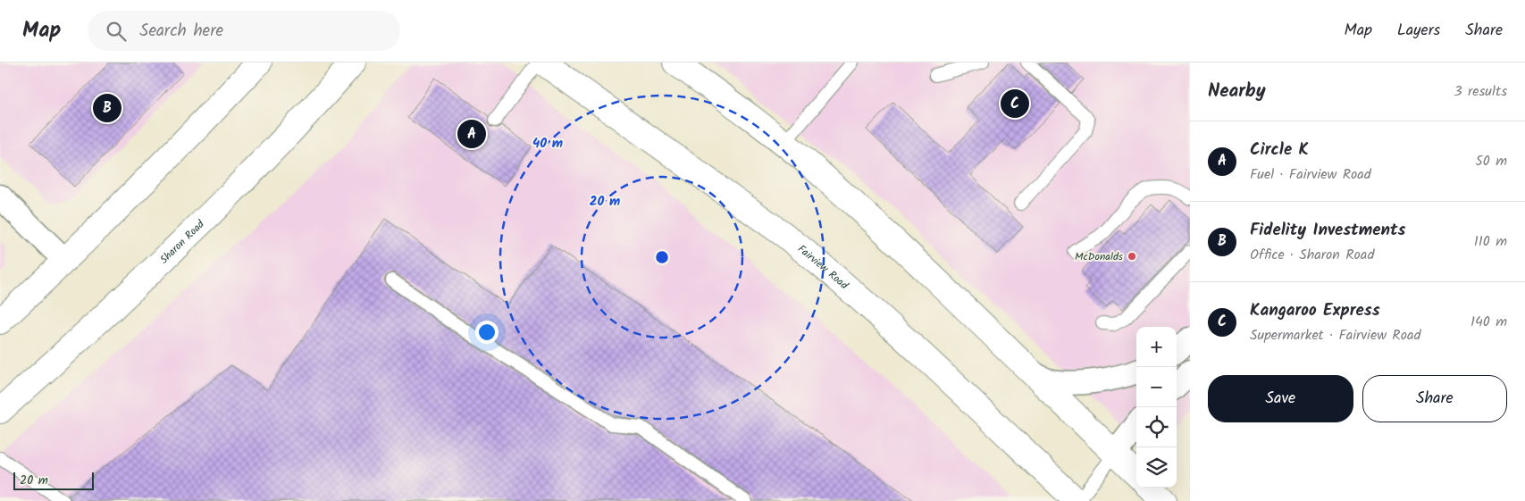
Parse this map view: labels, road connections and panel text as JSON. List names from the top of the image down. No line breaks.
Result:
{"streets":{"main road":["Sharon Road","Fairview Road"]},"places":["McDonalds"],"scale_bar":"20 m","page":{"header":"Map","search":"Search here","nav":["Map","Layers","Share"],"heading":["Nearby","3 results"],"pins":["C","B","A"],"list":[{"mark":"A","name":"Circle K","note":"Fuel · Fairview Road","value":"50 m"},{"mark":"B","name":"Fidelity Investments","note":"Office · Sharon Road","value":"110 m"},{"mark":"C","name":"Kangaroo Express","note":"Supermarket · Fairview Road","value":"140 m"}],"map_buttons":["+","−"],"buttons":["Save","Share"],"scale":"20 m"},"rings":["40 m","20 m"]}
